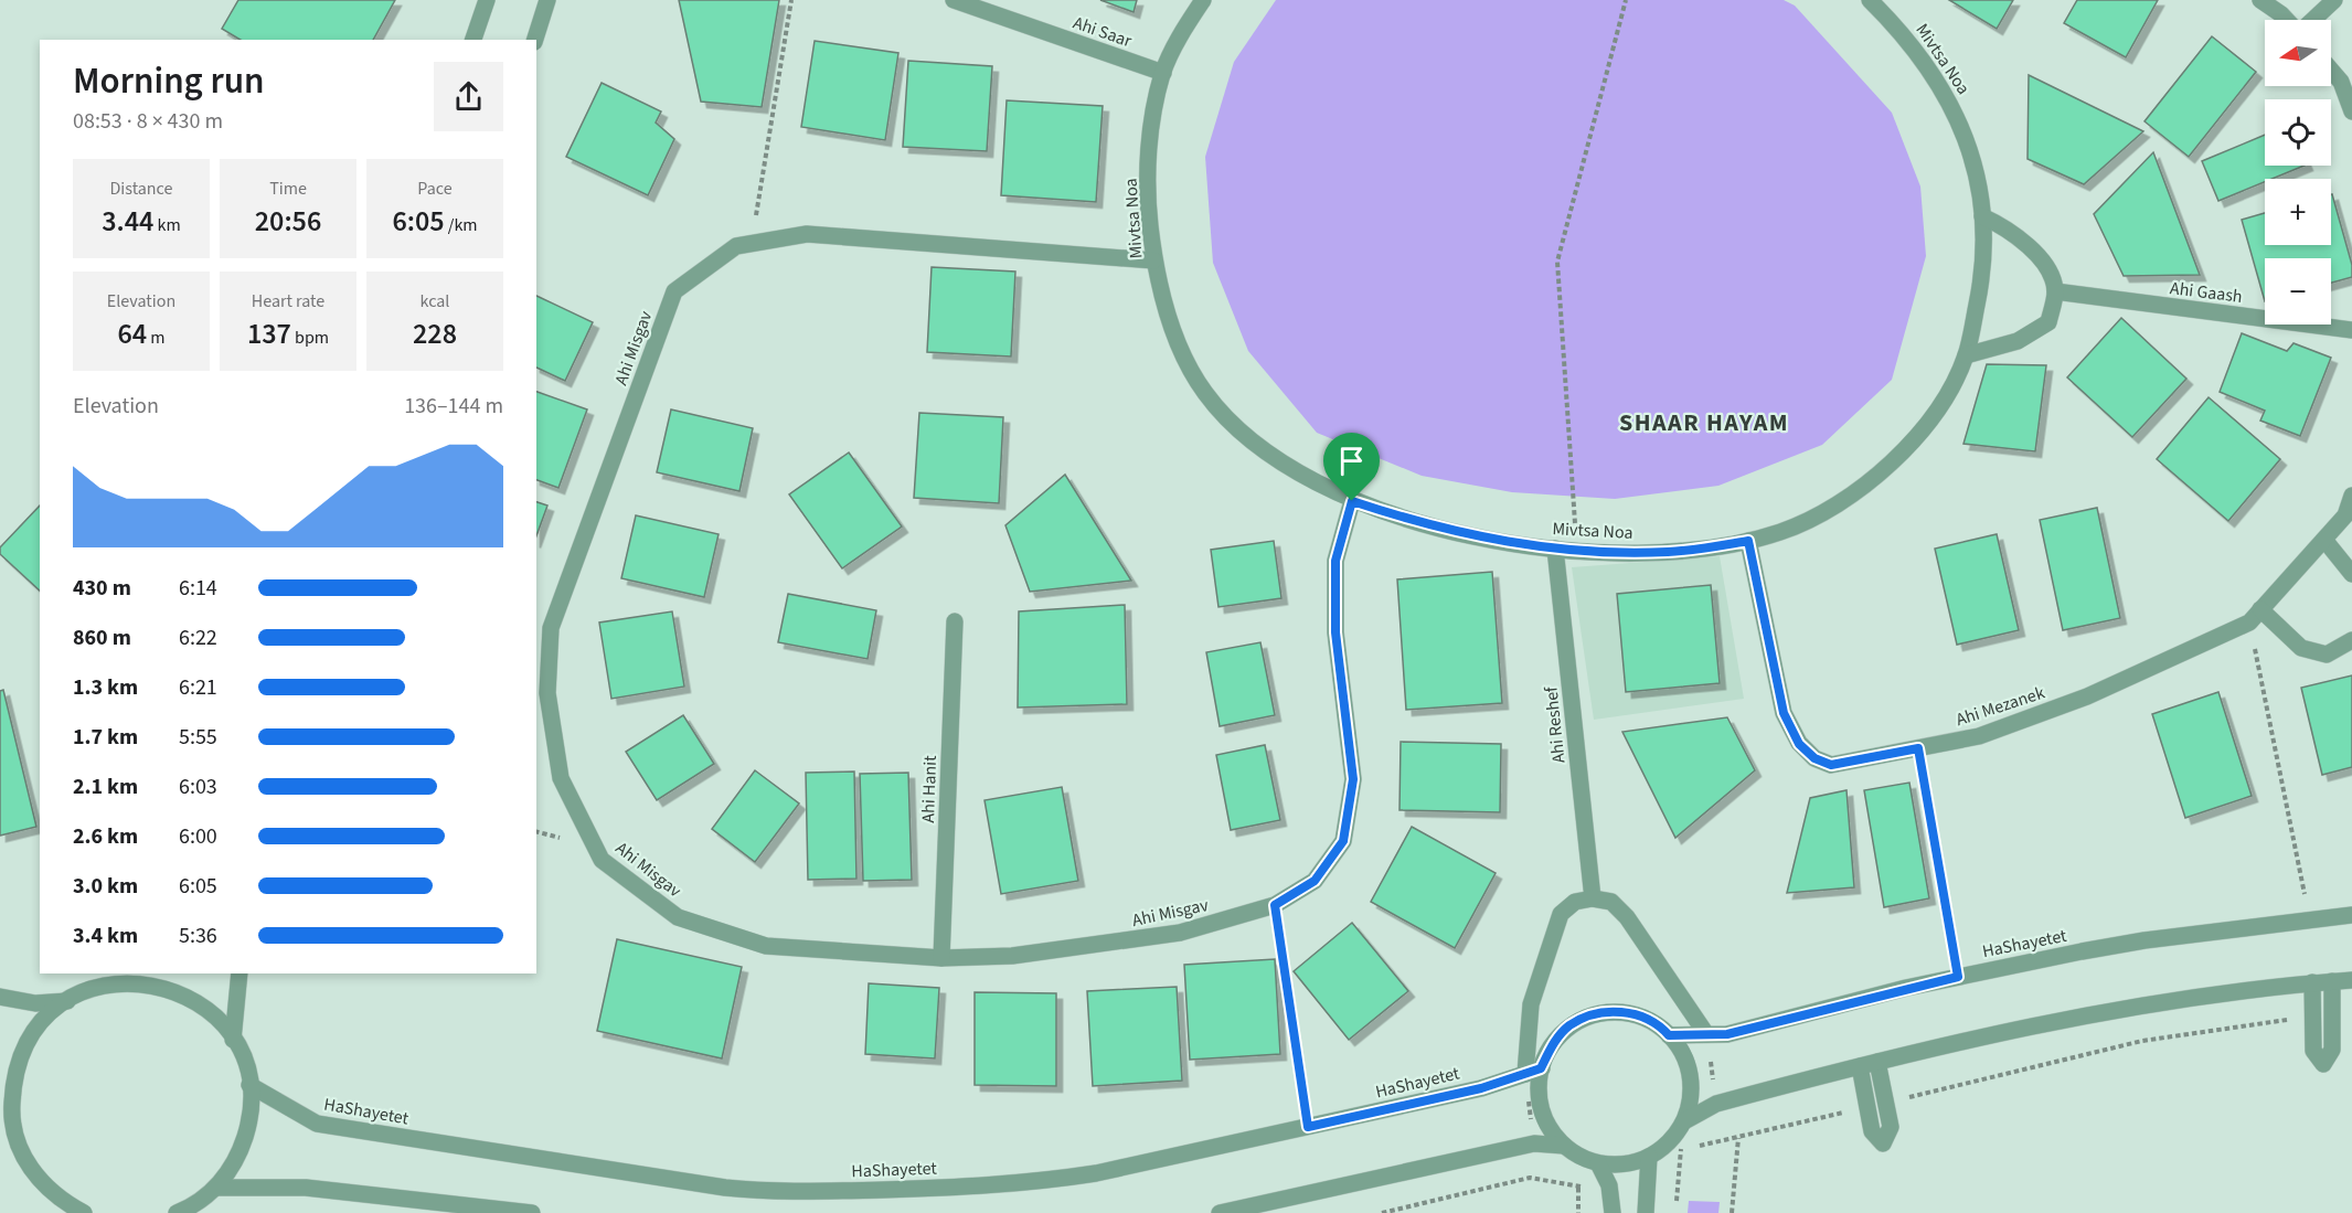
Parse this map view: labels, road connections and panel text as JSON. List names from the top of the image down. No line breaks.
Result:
{"streets":{"street":["Ahi Saar","Mivtsa Noa","Ahi Gaash","Ahi Misgav","Ahi Mezanek","Ahi Reshef","Ahi Hanit","HaShayetet"]},"crossings":[["Ahi Saar","Mivtsa Noa"],["Mivtsa Noa","Ahi Misgav"],["Mivtsa Noa","Ahi Mezanek"],["Mivtsa Noa","Ahi Reshef"],["Ahi Misgav","Ahi Hanit"]],"districts":["SHAAR HAYAM"],"north":"left","page":{"map_buttons":["+","−"],"heading":["Morning run","08:53 · 8 × 430 m"],"stats":[["Distance","3.44 km"],["Time","20:56"],["Pace","6:05 /km"],["Elevation","64 m"],["Heart rate","137 bpm"],["kcal","228"]],"chart":["Elevation","136–144 m"],"list":[{"name":"430 m","note":"6:14"},{"name":"860 m","note":"6:22"},{"name":"1.3 km","note":"6:21"},{"name":"1.7 km","note":"5:55"},{"name":"2.1 km","note":"6:03"},{"name":"2.6 km","note":"6:00"},{"name":"3.0 km","note":"6:05"},{"name":"3.4 km","note":"5:36"}]}}
